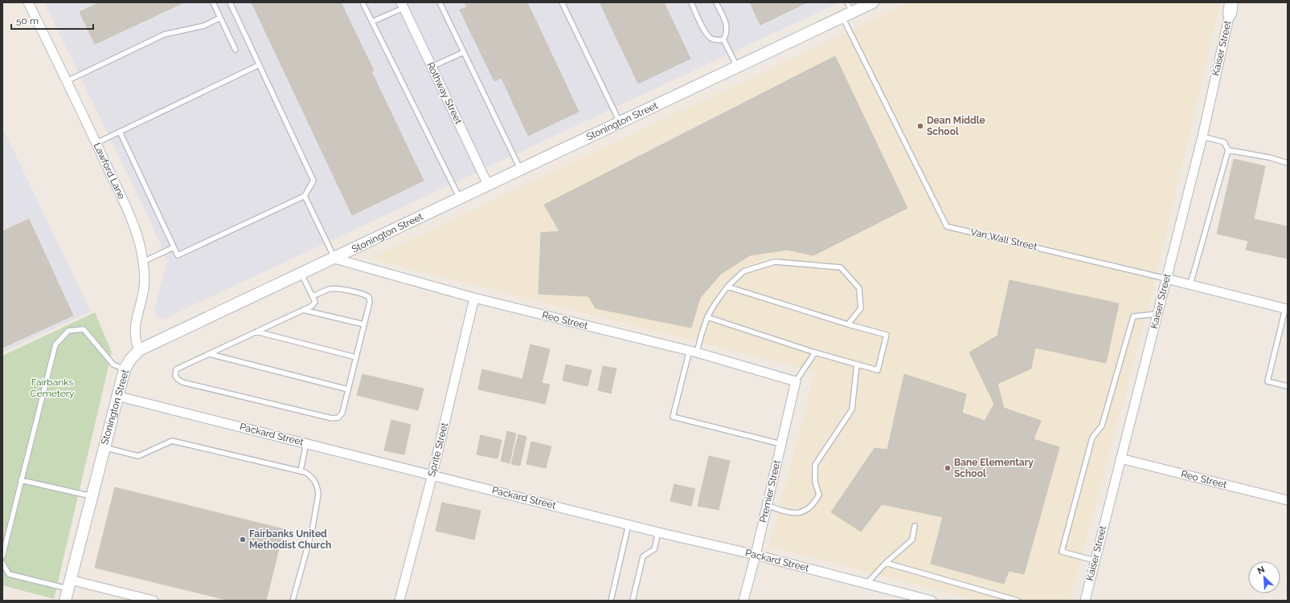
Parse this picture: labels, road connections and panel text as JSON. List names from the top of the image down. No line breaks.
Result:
{"streets":{"street":["Kaiser Street","Rothway Street","Stonington Street","Lawford Lane","Van Wall Street","Reo Street","Packard Street","Sprite Street","Premier Street"]},"crossings":[["Kaiser Street","Van Wall Street"],["Kaiser Street","Reo Street"],["Rothway Street","Stonington Street"],["Stonington Street","Lawford Lane"],["Stonington Street","Van Wall Street"],["Stonington Street","Reo Street"],["Stonington Street","Packard Street"],["Reo Street","Sprite Street"],["Reo Street","Premier Street"],["Packard Street","Sprite Street"],["Packard Street","Premier Street"]],"parks":["Fairbanks Cemetery"],"places":["Dean Middle School","Bane Elementary School","Fairbanks United Methodist Church"],"scale_bar":"50 m","north":"top left"}
